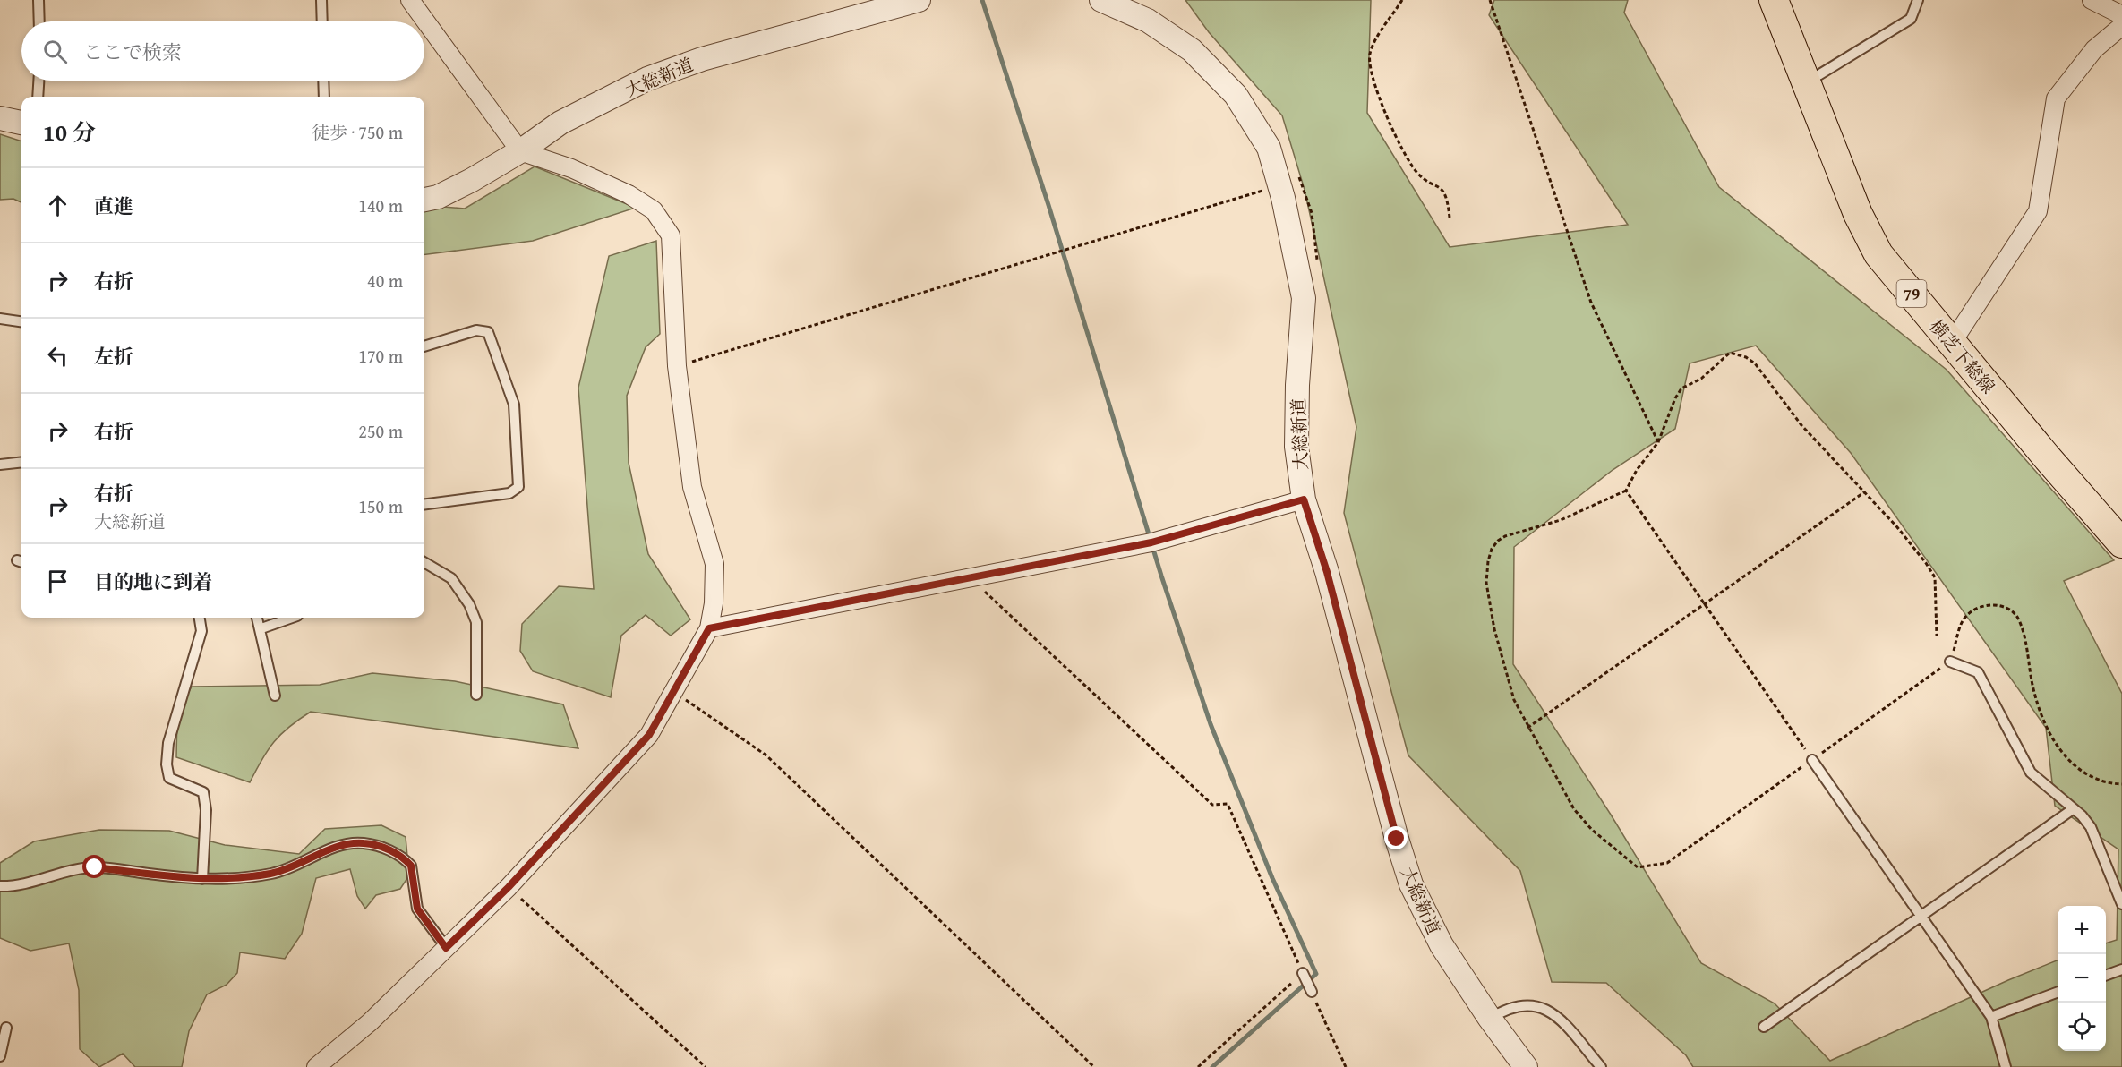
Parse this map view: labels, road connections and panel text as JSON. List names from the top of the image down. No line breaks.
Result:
{"streets":{"main road":["79","横芝下総線"],"street":["大総新道"]},"page":{"search":"ここで検索","heading":["10 分","徒歩 · 750 m"],"list":[["直進","140 m"],["右折","40 m"],["左折","170 m"],["右折","250 m"],["右折","大総新道","150 m"],"目的地に到着"],"map_buttons":["+","−"]}}
